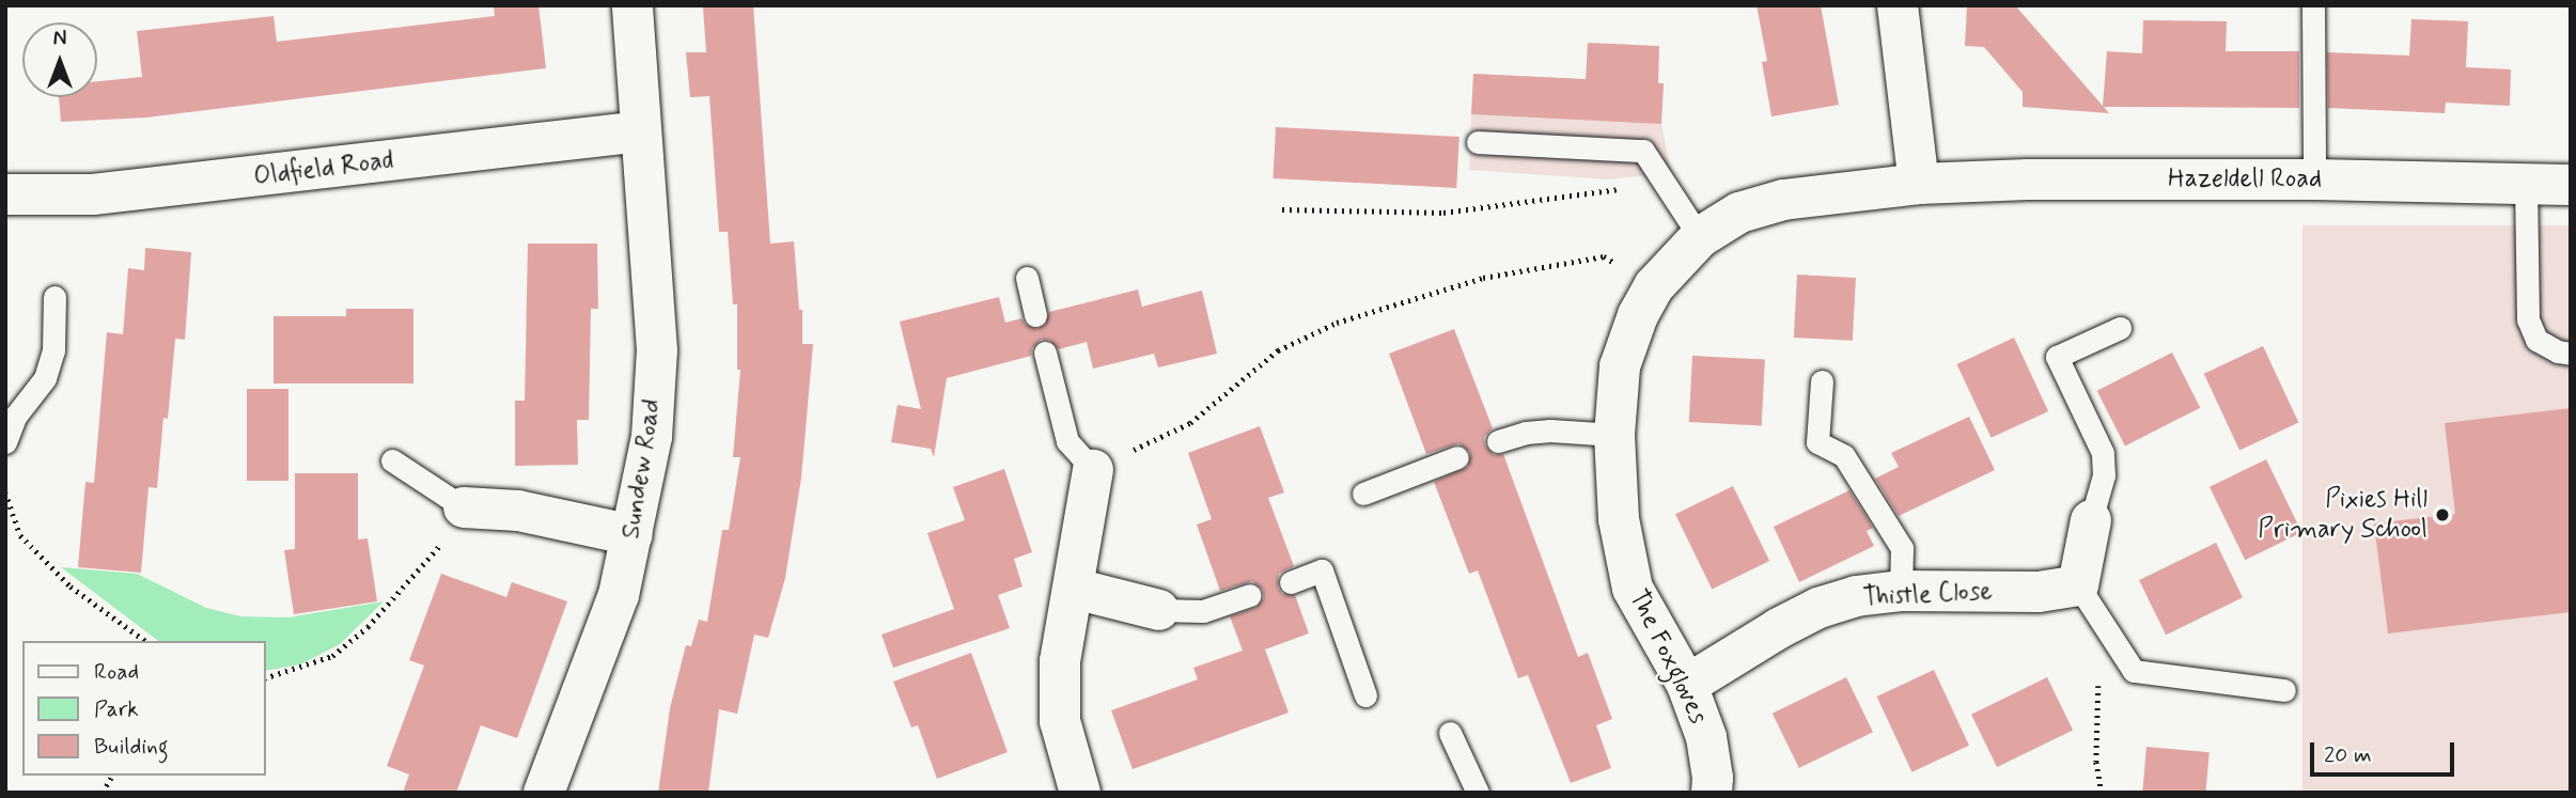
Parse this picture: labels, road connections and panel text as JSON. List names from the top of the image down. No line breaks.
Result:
{"streets":{"street":["Oldfield Road","Hazeldell Road","Sundew Road","Thistle Close","The Foxgloves"]},"crossings":[["Oldfield Road","Sundew Road"],["Hazeldell Road","The Foxgloves"],["Thistle Close","The Foxgloves"]],"places":["Pixies Hill Primary School"],"legend":["Road","Park","Building"],"scale_bar":"20 m","north":"top"}
